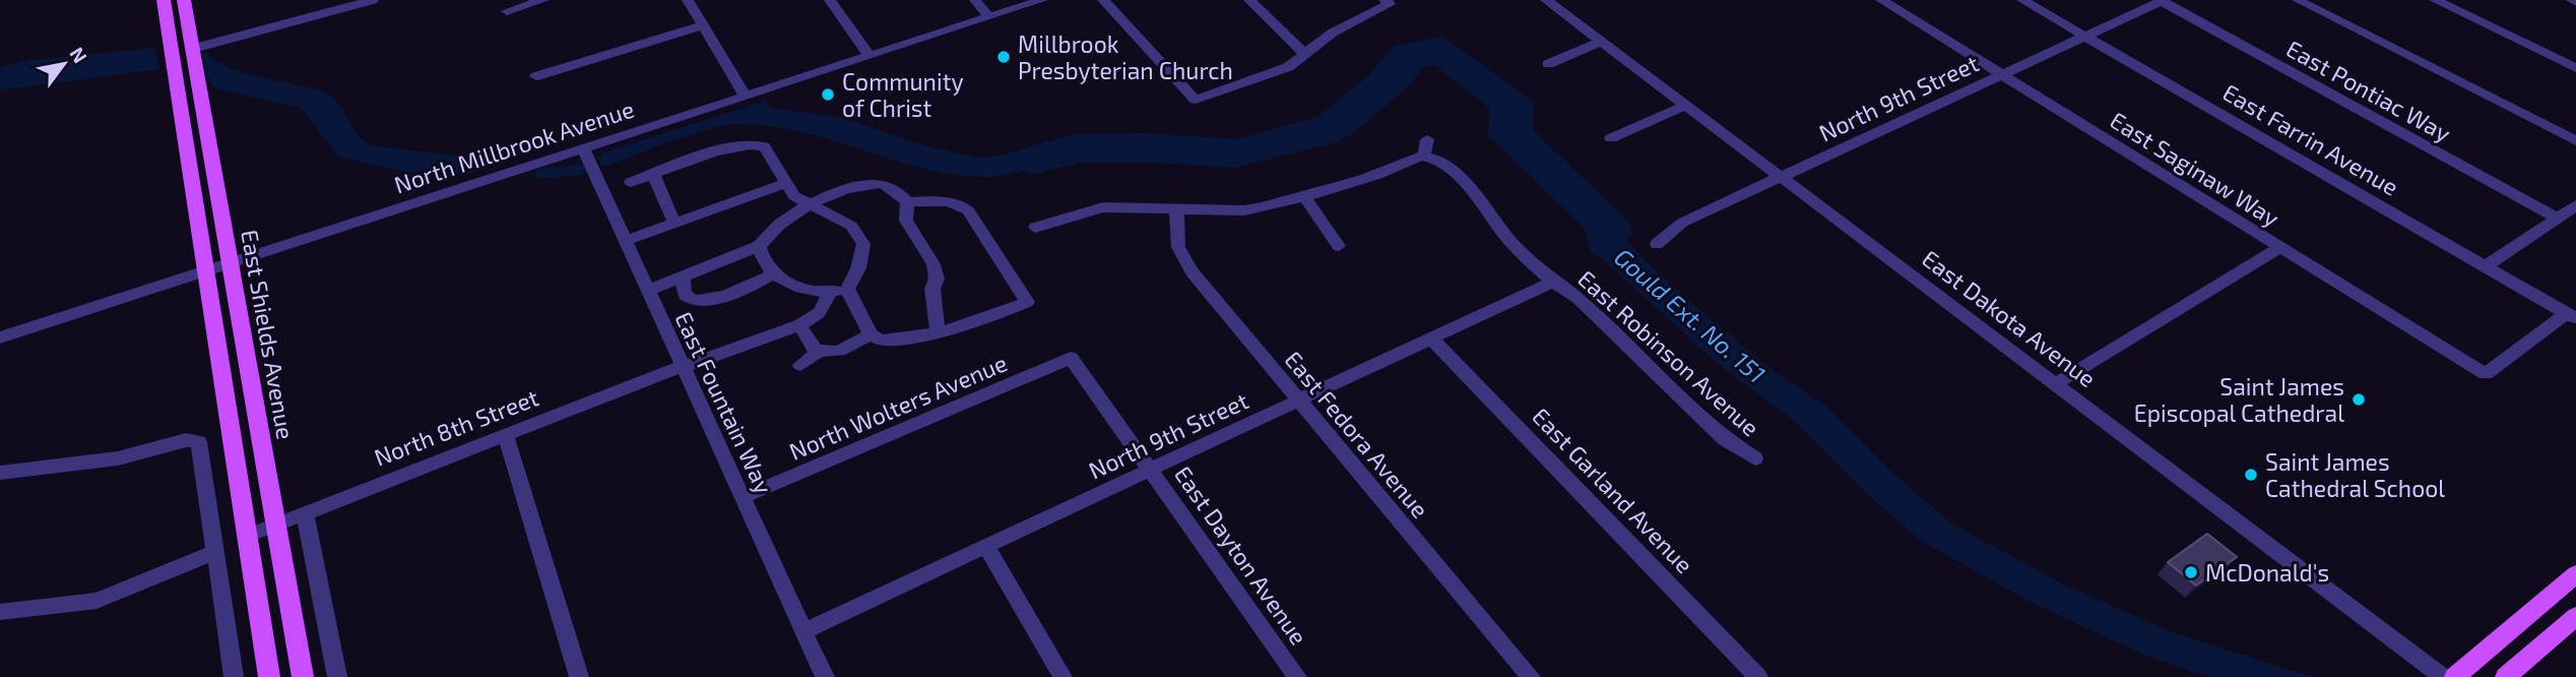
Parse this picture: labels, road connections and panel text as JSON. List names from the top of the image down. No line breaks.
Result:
{"streets":{"main road":["East Shields Avenue"],"street":["East Pontiac Way","North 9th Street","East Farrin Avenue","North Millbrook Avenue","East Saginaw Way","East Dakota Avenue","East Robinson Avenue","East Fountain Way","North Wolters Avenue","North 8th Street","East Fedora Avenue","East Garland Avenue","East Dayton Avenue"]},"crossings":[["East Pontiac Way","North 9th Street"],["North 9th Street","East Farrin Avenue"],["North 9th Street","East Saginaw Way"],["North 9th Street","East Dakota Avenue"],["North 9th Street","East Robinson Avenue"],["North 9th Street","East Fountain Way"],["North 9th Street","East Fedora Avenue"],["North 9th Street","East Garland Avenue"],["North 9th Street","East Dayton Avenue"],["East Farrin Avenue","East Saginaw Way"],["North Millbrook Avenue","East Shields Avenue"],["North Millbrook Avenue","East Fountain Way"],["East Shields Avenue","North 8th Street"],["East Fountain Way","North Wolters Avenue"],["East Fountain Way","North 8th Street"],["North Wolters Avenue","East Dayton Avenue"]],"water":["Gould Ext. No. 151"],"places":["Millbrook Presbyterian Church","Community of Christ","Saint James Episcopal Cathedral","Saint James Cathedral School","McDonald's"],"north":"top right"}
